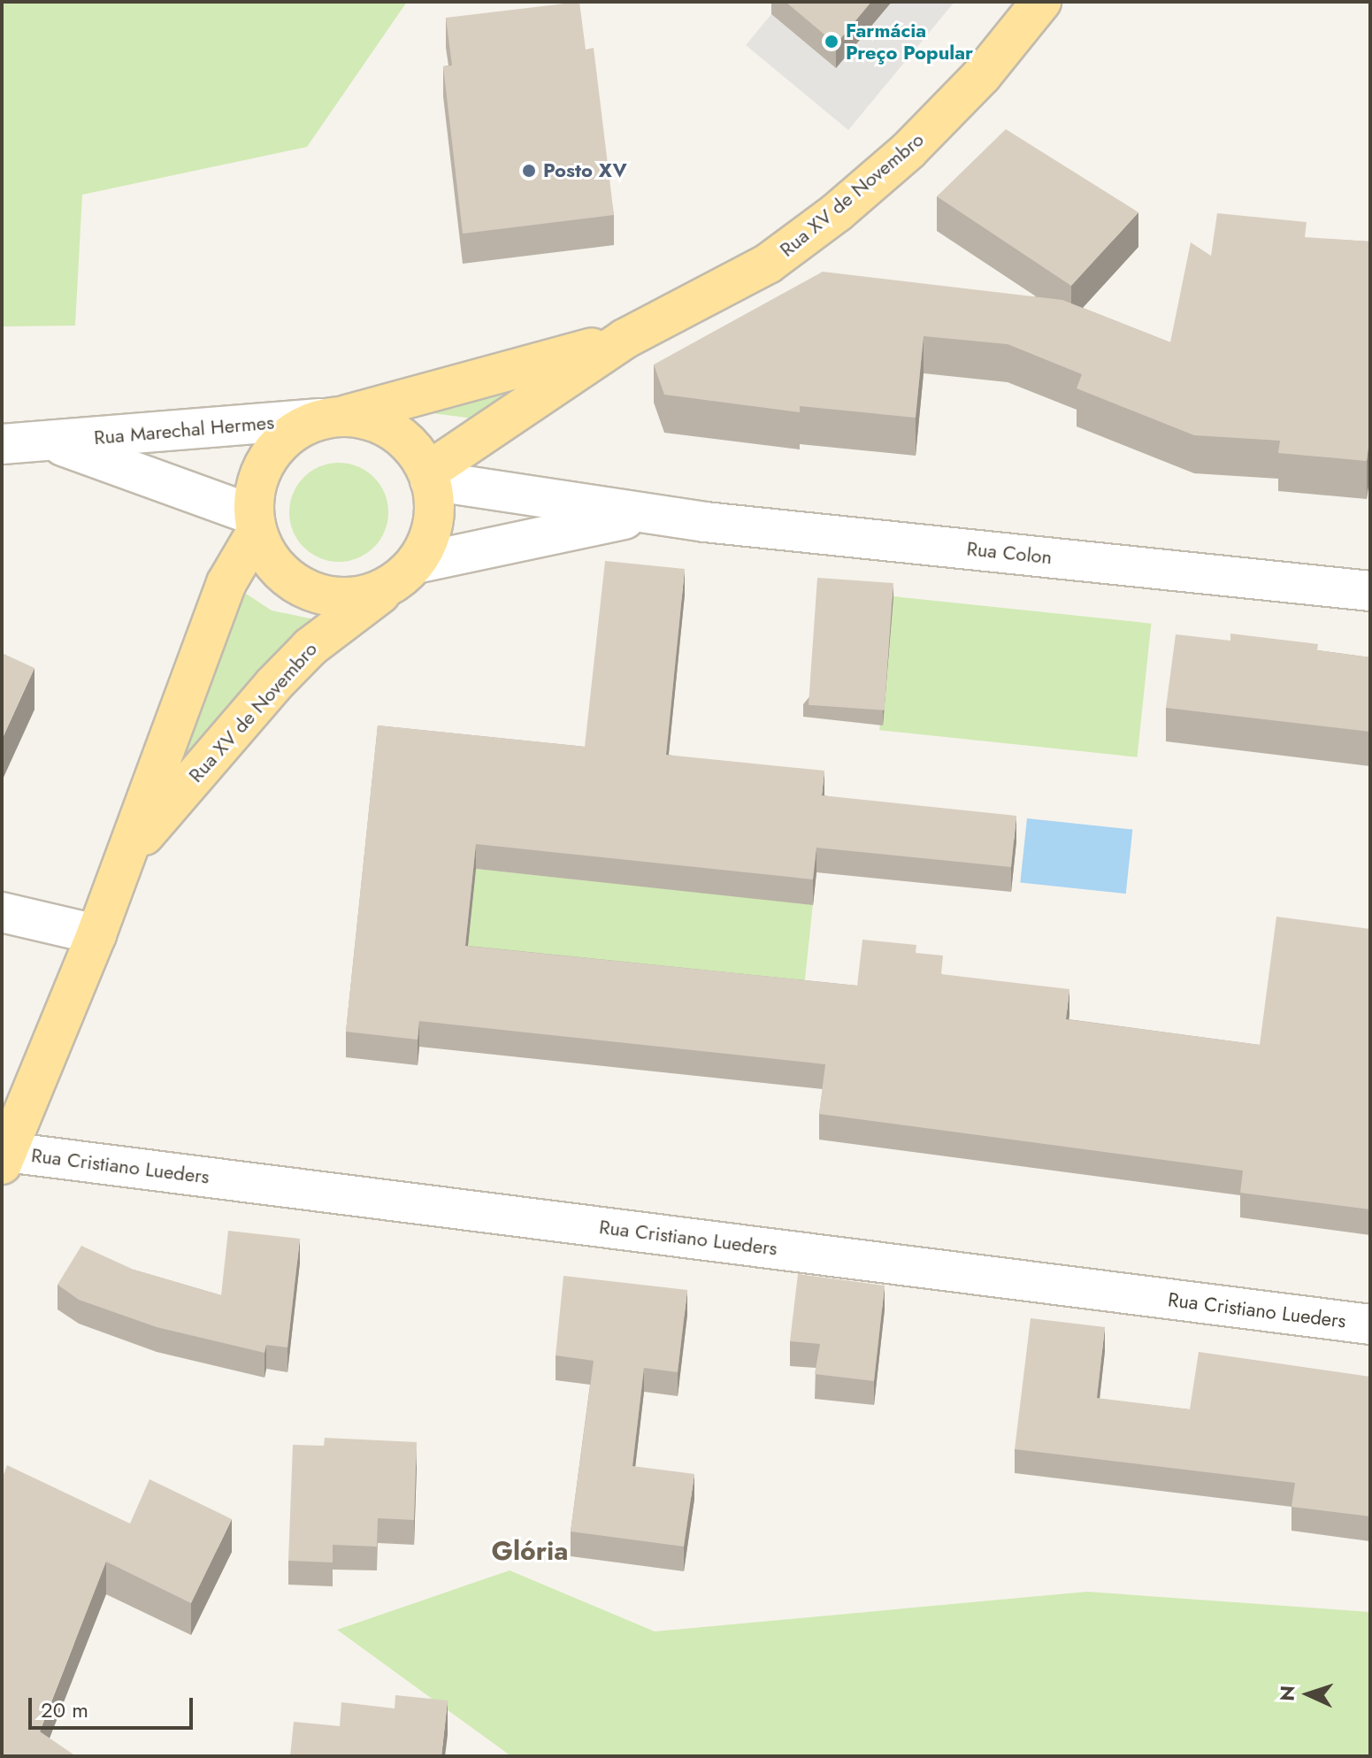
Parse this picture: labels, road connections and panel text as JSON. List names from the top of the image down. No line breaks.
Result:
{"streets":{"main road":["Rua XV de Novembro"],"street":["Rua Marechal Hermes","Rua Colon","Rua Cristiano Lueders"]},"crossings":[["Rua XV de Novembro","Rua Marechal Hermes"],["Rua XV de Novembro","Rua Colon"],["Rua XV de Novembro","Rua Cristiano Lueders"],["Rua Marechal Hermes","Rua Colon"]],"districts":["Glória"],"places":["Farmácia Preço Popular","Posto XV"],"scale_bar":"20 m","north":"left"}
